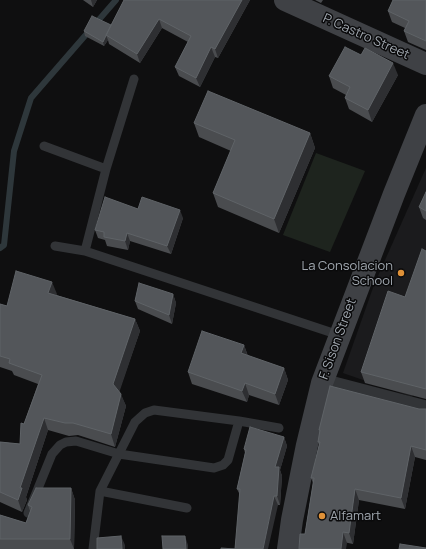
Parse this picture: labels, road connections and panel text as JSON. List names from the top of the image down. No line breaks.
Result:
{"streets":{"street":["P. Castro Street","F. Sison Street"]},"places":["La Consolacion School","Alfamart"]}
